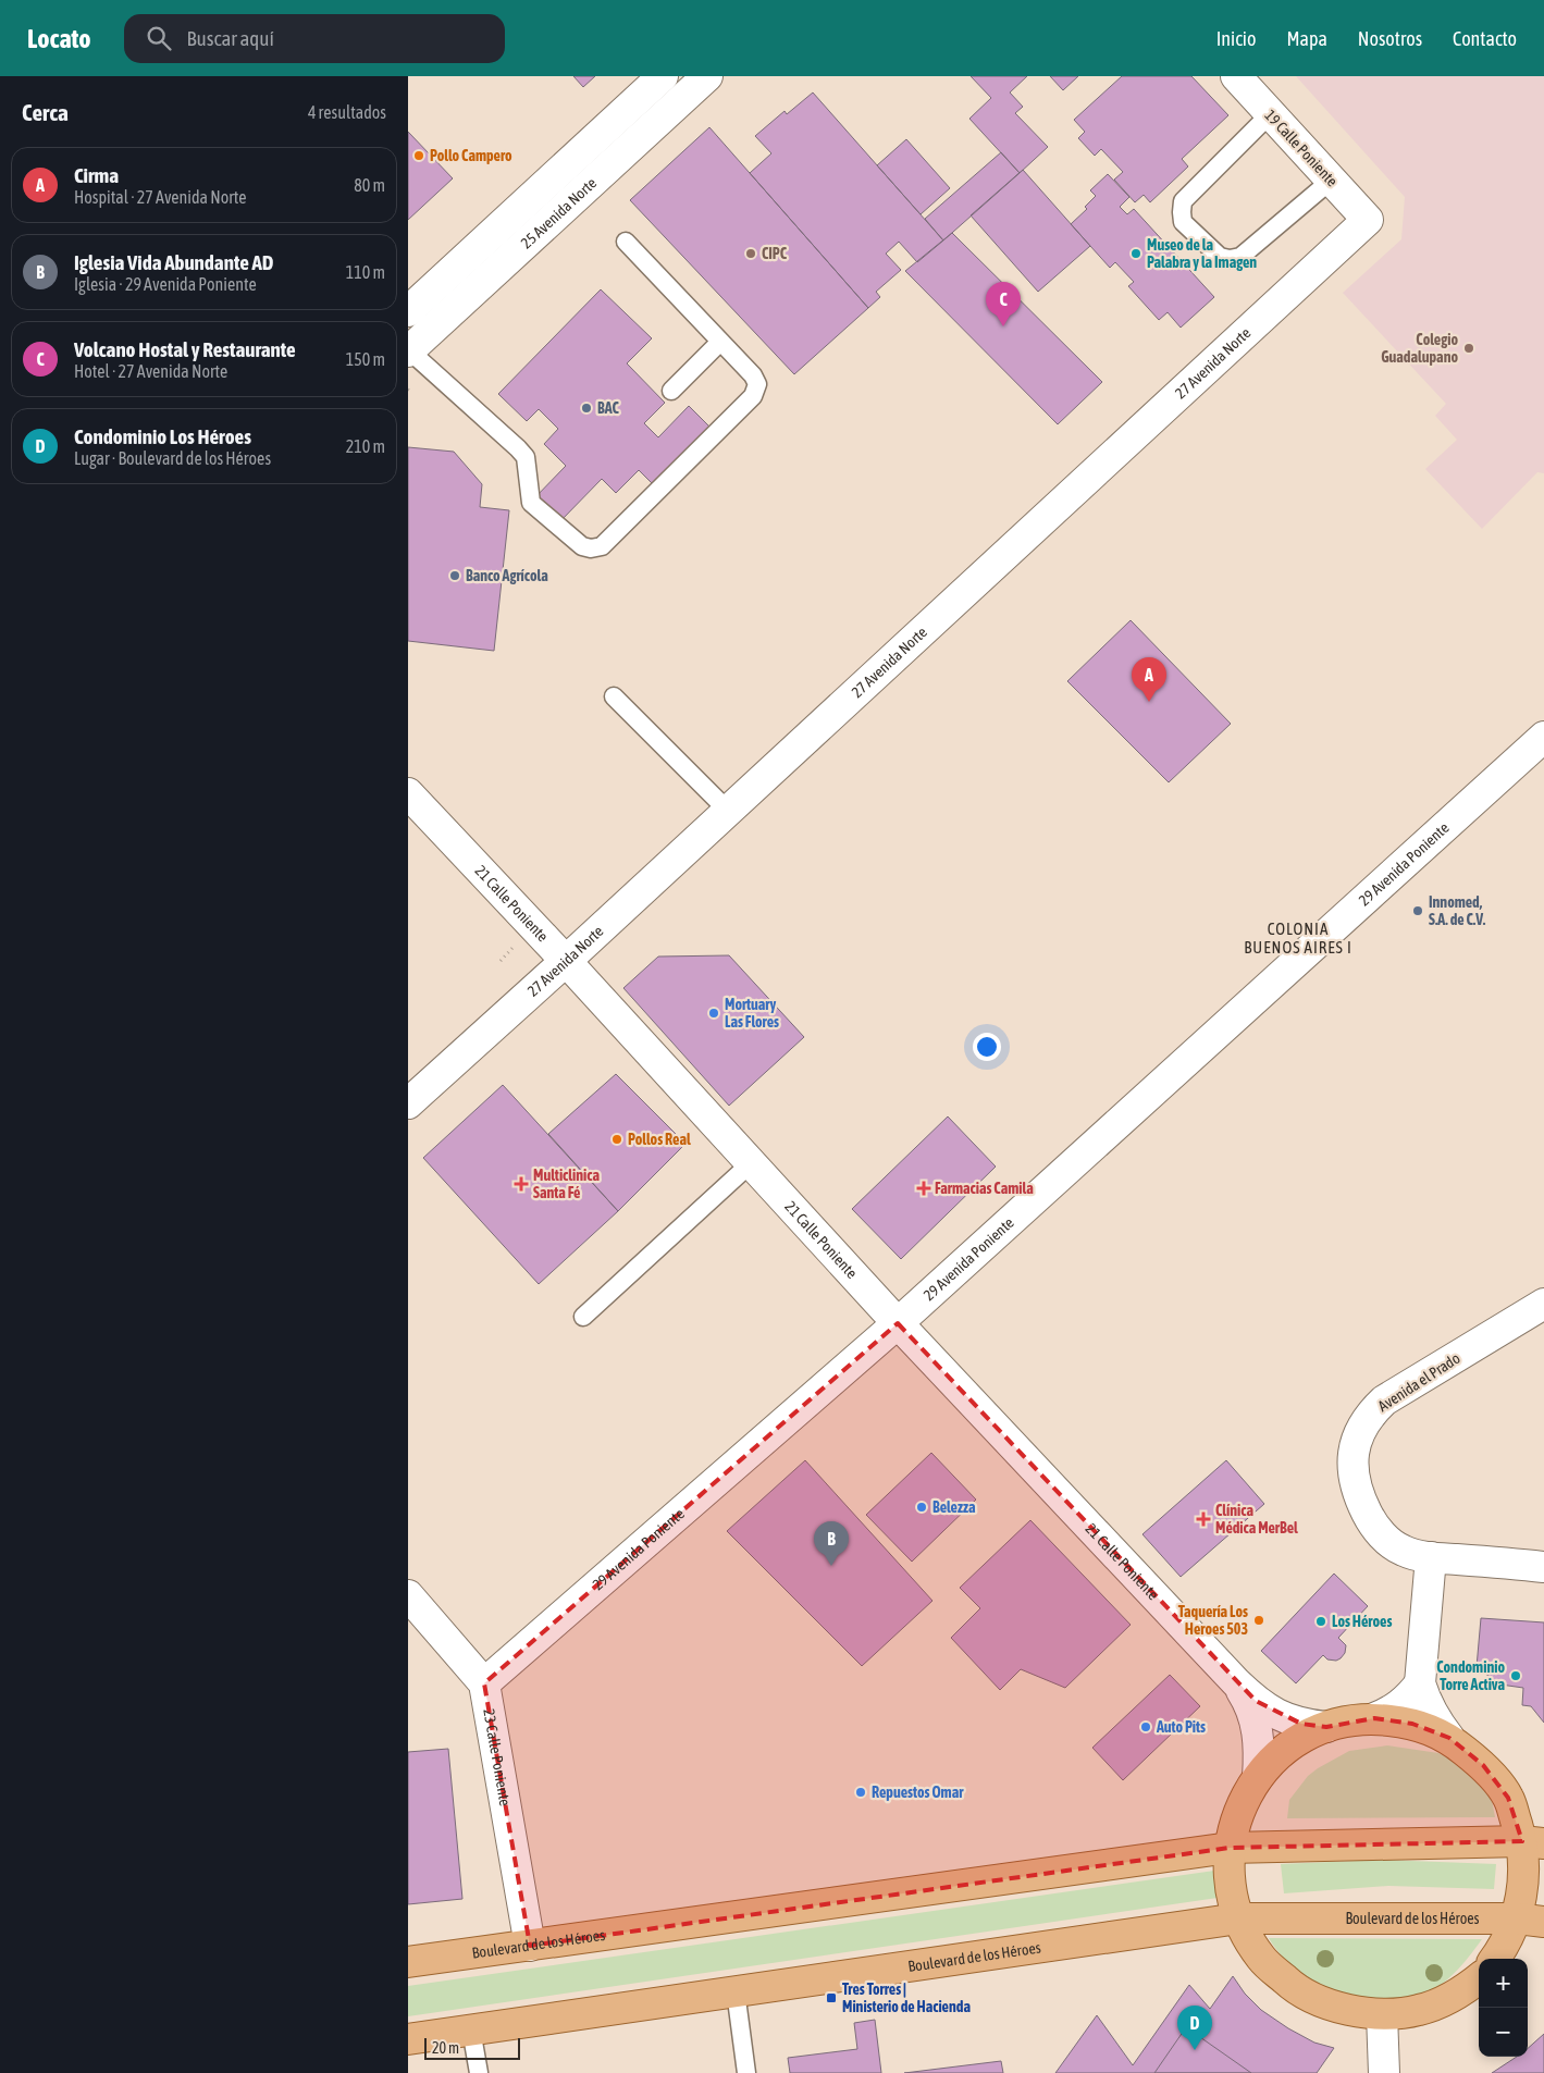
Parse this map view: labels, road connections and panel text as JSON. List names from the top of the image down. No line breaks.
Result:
{"streets":{"main road":["Boulevard de los Héroes"],"street":["19 Calle Poniente","25 Avenida Norte","27 Avenida Norte","29 Avenida Poniente","21 Calle Poniente","Avenida el Prado","23 Calle Poniente"]},"crossings":[["19 Calle Poniente","27 Avenida Norte"],["27 Avenida Norte","21 Calle Poniente"],["29 Avenida Poniente","21 Calle Poniente"],["29 Avenida Poniente","23 Calle Poniente"],["23 Calle Poniente","Boulevard de los Héroes"]],"districts":["COLONIA BUENOS AIRES I"],"places":{"other":["Pollo Campero","CIPC","Museo de la Palabra y la Imagen","Colegio Guadalupano","BAC","Banco Agrícola","Innomed, S.A. de C.V.","Mortuary Las Flores","Pollos Real","Belezza","Taquería Los Heroes 503","Los Héroes","Condominio Torre Activa","Auto Pits","Repuestos Omar"],"health":["Multiclinica Santa Fé","Farmacias Camila","Clínica Médica MerBel"],"transit":["Tres Torres | Ministerio de Hacienda"]},"scale_bar":"20 m","page":{"header":"Locato","search":"Buscar aquí","nav":["Inicio","Mapa","Nosotros","Contacto"],"heading":["Cerca","4 resultados"],"list":[{"mark":"A","name":"Cirma","note":"Hospital · 27 Avenida Norte","value":"80 m"},{"mark":"B","name":"Iglesia Vida Abundante AD","note":"Iglesia · 29 Avenida Poniente","value":"110 m"},{"mark":"C","name":"Volcano Hostal y Restaurante","note":"Hotel · 27 Avenida Norte","value":"150 m"},{"mark":"D","name":"Condominio Los Héroes","note":"Lugar · Boulevard de los Héroes","value":"210 m"}],"pins":["C","A","B","D"],"map_buttons":["+","−"],"scale":"20 m"}}
